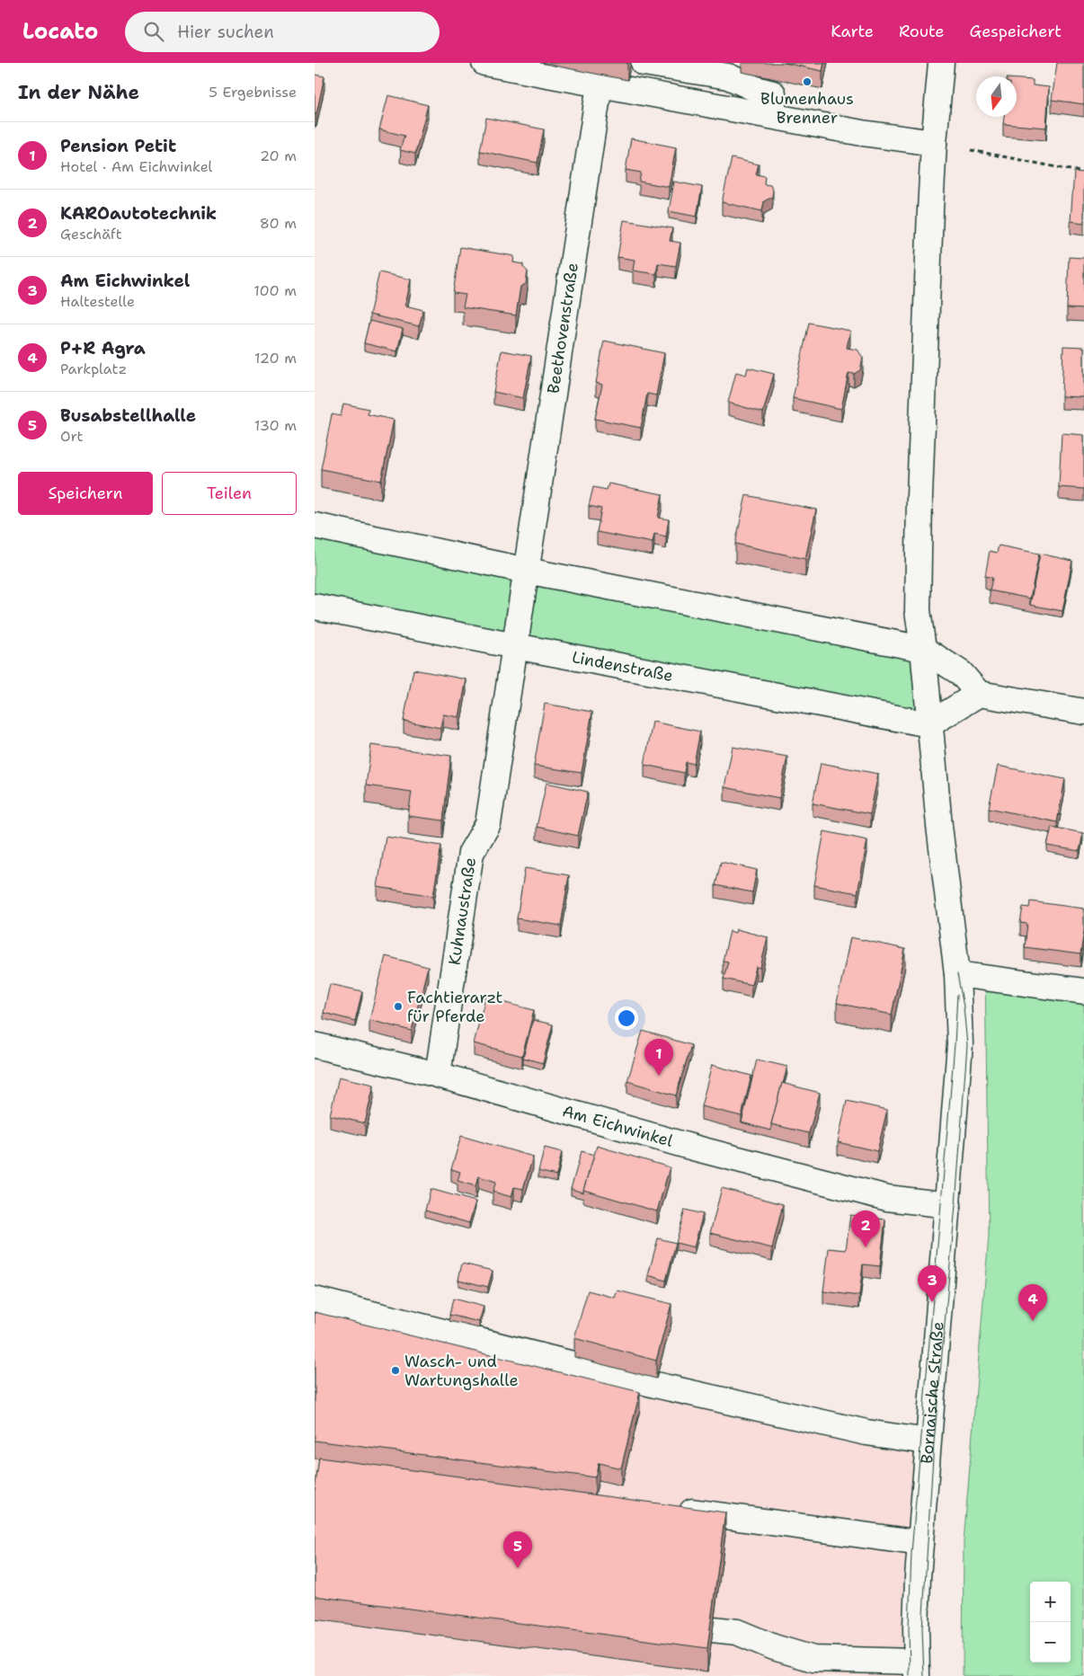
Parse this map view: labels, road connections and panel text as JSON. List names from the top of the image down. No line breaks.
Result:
{"streets":{"street":["Beethovenstraße","Lindenstraße","Kuhnaustraße","Am Eichwinkel","Bornaische Straße"]},"crossings":[["Beethovenstraße","Lindenstraße"],["Beethovenstraße","Kuhnaustraße"],["Lindenstraße","Kuhnaustraße"],["Lindenstraße","Bornaische Straße"],["Kuhnaustraße","Am Eichwinkel"],["Am Eichwinkel","Bornaische Straße"]],"places":["Blumenhaus Brenner","Fachtierarzt für Pferde","Wasch- und Wartungshalle"],"north":"bottom","page":{"header":"Locato","search":"Hier suchen","nav":["Karte","Route","Gespeichert"],"heading":["In der Nähe","5 Ergebnisse"],"list":[{"mark":"1","name":"Pension Petit","note":"Hotel · Am Eichwinkel","value":"20 m"},{"mark":"2","name":"KAROautotechnik","note":"Geschäft","value":"80 m"},{"mark":"3","name":"Am Eichwinkel","note":"Haltestelle","value":"100 m"},{"mark":"4","name":"P+R Agra","note":"Parkplatz","value":"120 m"},{"mark":"5","name":"Busabstellhalle","note":"Ort","value":"130 m"}],"buttons":["Speichern","Teilen"],"pins":["1","2","3","4","5"],"map_buttons":["+","−"]}}
